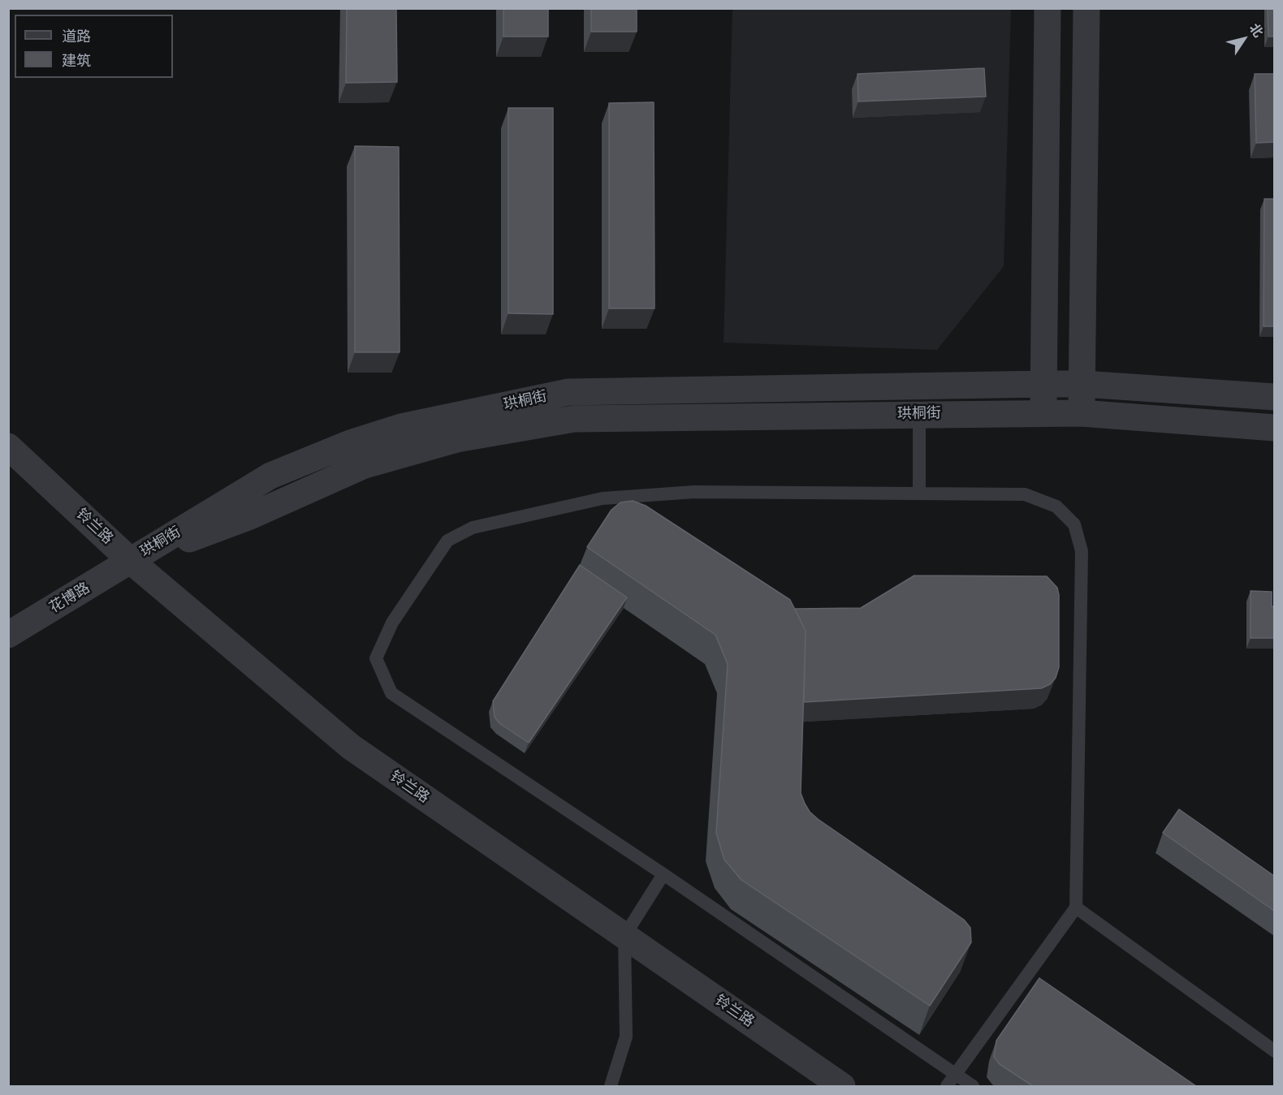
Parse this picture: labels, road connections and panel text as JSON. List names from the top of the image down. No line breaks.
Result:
{"streets":{"street":["珙桐街","铃兰路","花博路"]},"crossings":[["珙桐街","铃兰路"],["珙桐街","花博路"],["铃兰路","花博路"]],"legend":["道路","建筑"],"north":"top right"}
